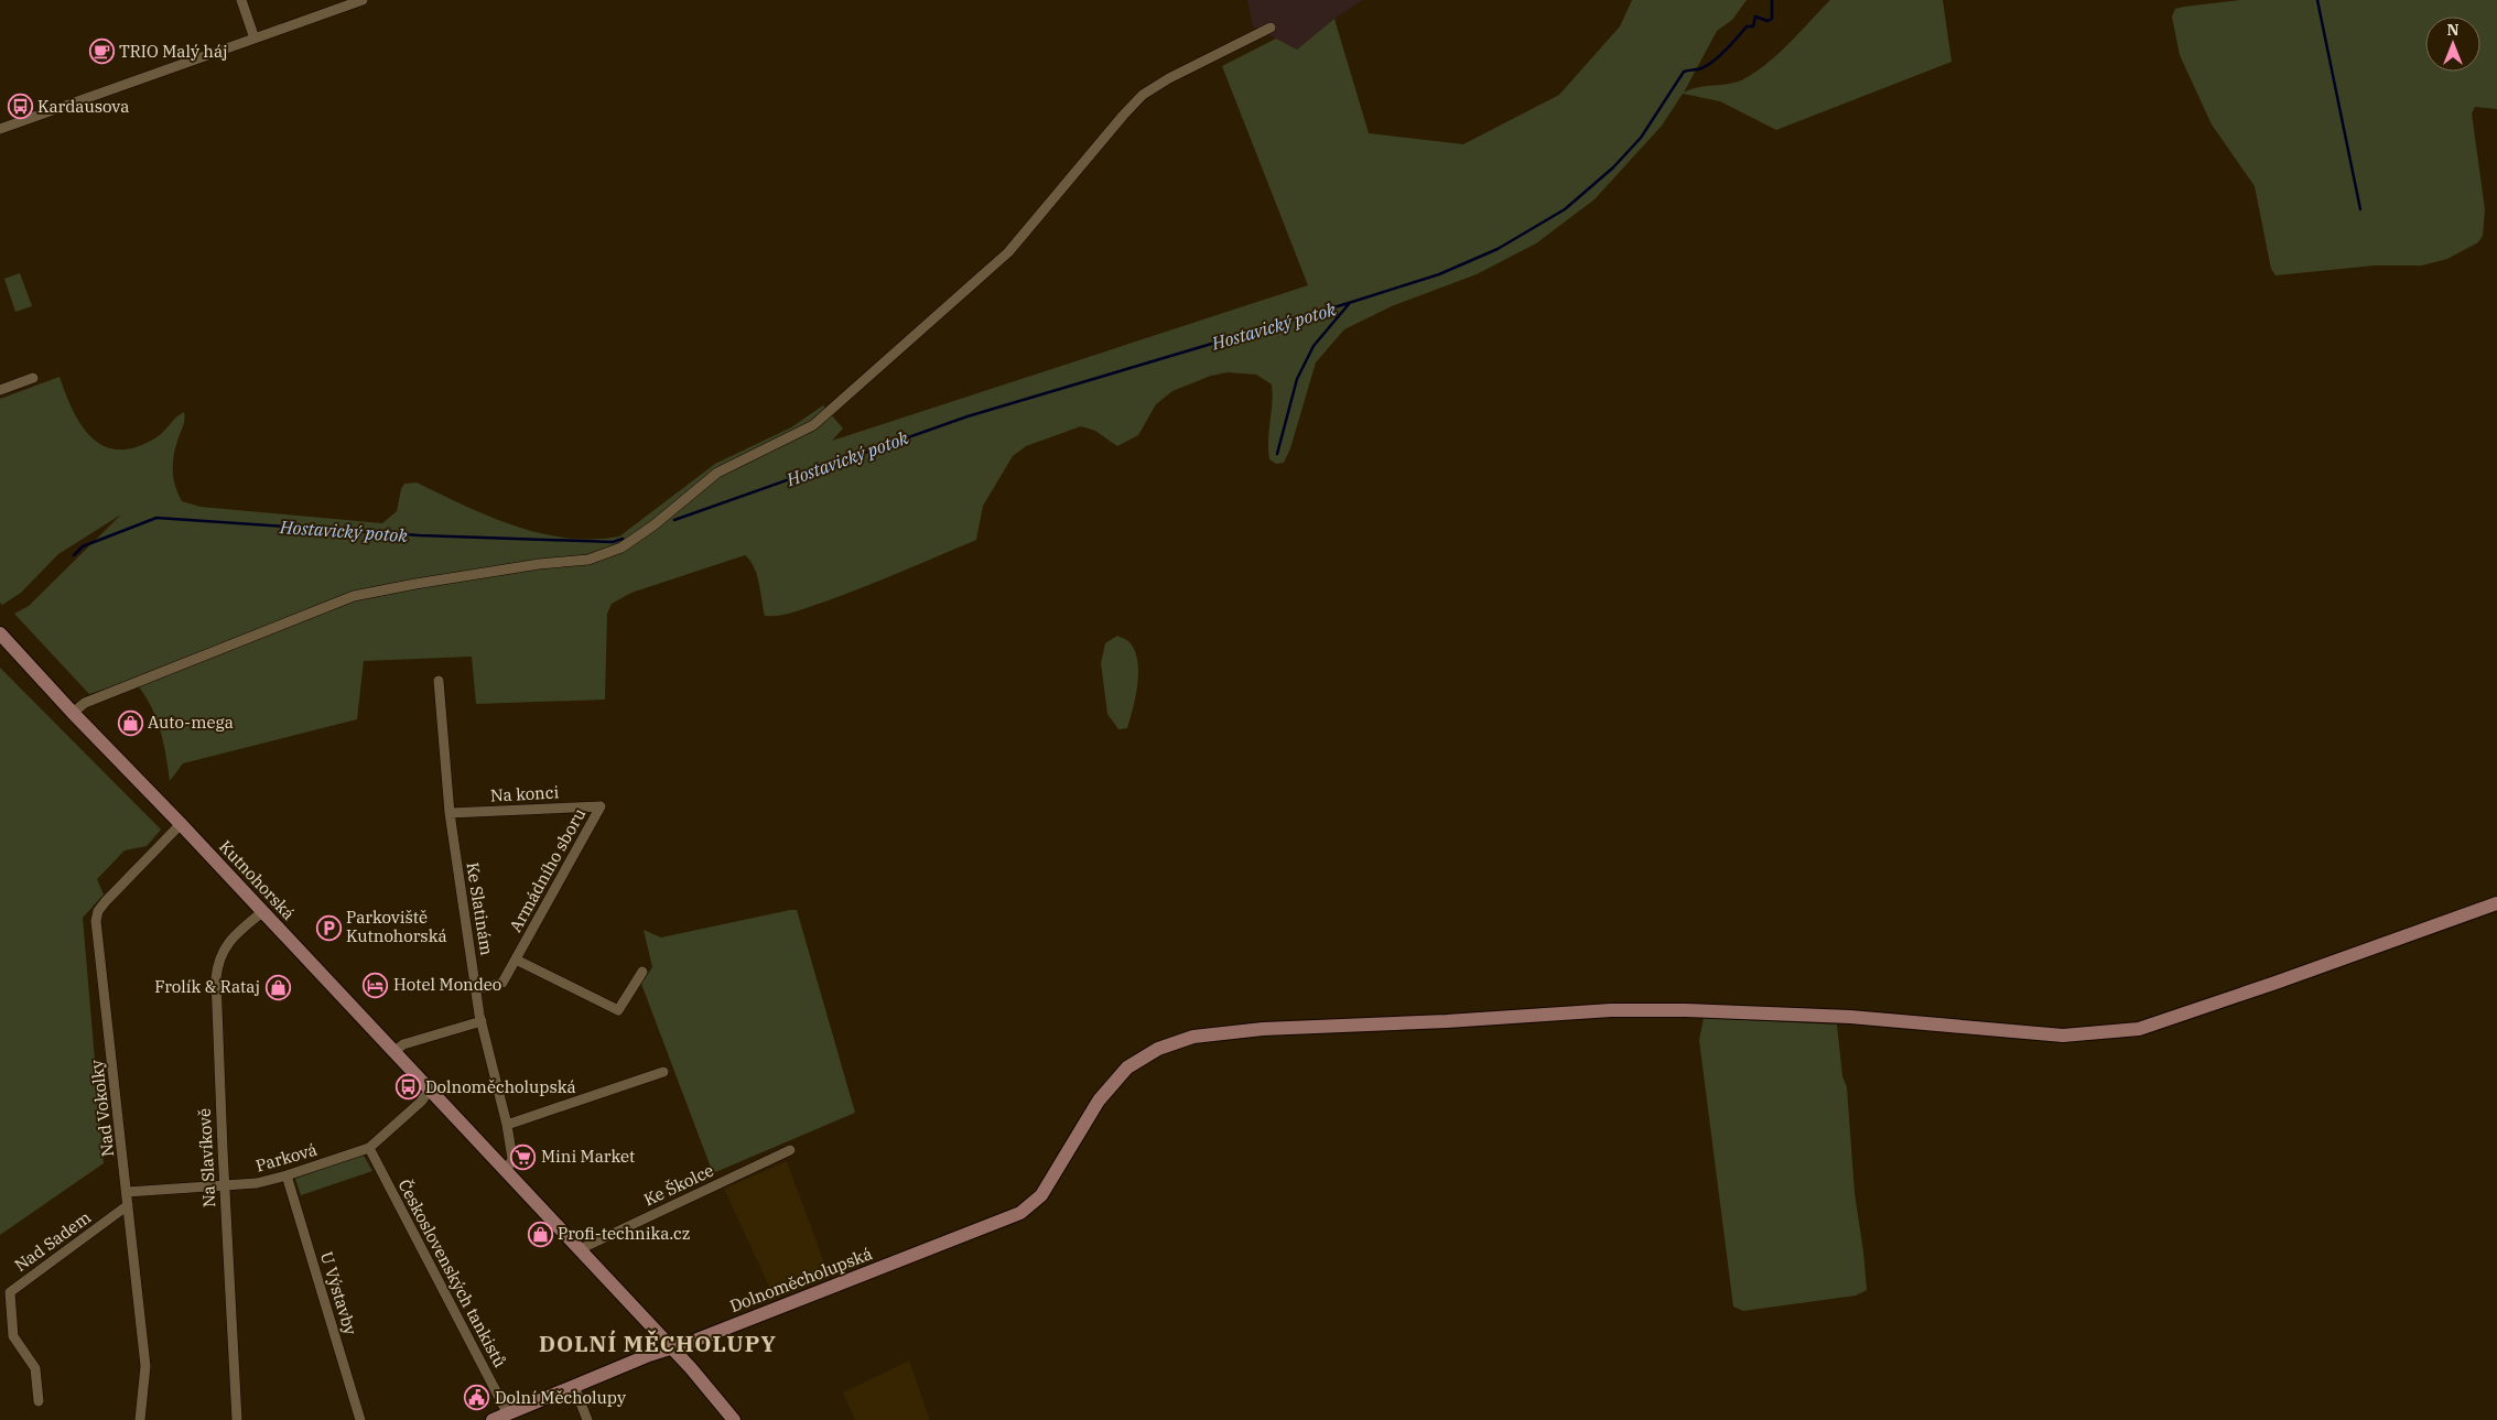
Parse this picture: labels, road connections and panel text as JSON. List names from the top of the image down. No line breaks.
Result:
{"streets":{"street":["Na konci","Armádního sboru","Kutnohorská","Ke Slatinám","Nad Vokolky","Na Slavíkově","Parková","Ke Školce","Nad Sadem","Československých tankistů","Dolnoměcholupská","U Výstavby"]},"crossings":[["Na konci","Armádního sboru"],["Na konci","Ke Slatinám"],["Armádního sboru","Ke Slatinám"],["Kutnohorská","Ke Slatinám"],["Kutnohorská","Nad Vokolky"],["Kutnohorská","Na Slavíkově"],["Kutnohorská","Parková"],["Kutnohorská","Ke Školce"],["Kutnohorská","Dolnoměcholupská"],["Nad Vokolky","Parková"],["Nad Vokolky","Nad Sadem"],["Na Slavíkově","Parková"],["Parková","Československých tankistů"],["Parková","U Výstavby"],["Československých tankistů","Dolnoměcholupská"]],"districts":["DOLNÍ MĚCHOLUPY"],"water":["Hostavický potok"],"places":{"cafe":["TRIO Malý háj"],"bus stop":["Kardausova","Dolnoměcholupská"],"shop":["Auto-mega","Frolík & Rataj","Profi-technika.cz"],"parking":["Parkoviště Kutnohorská"],"hotel":["Hotel Mondeo"],"supermarket":["Mini Market"],"public building":["Dolní Měcholupy"]},"north":"top"}
